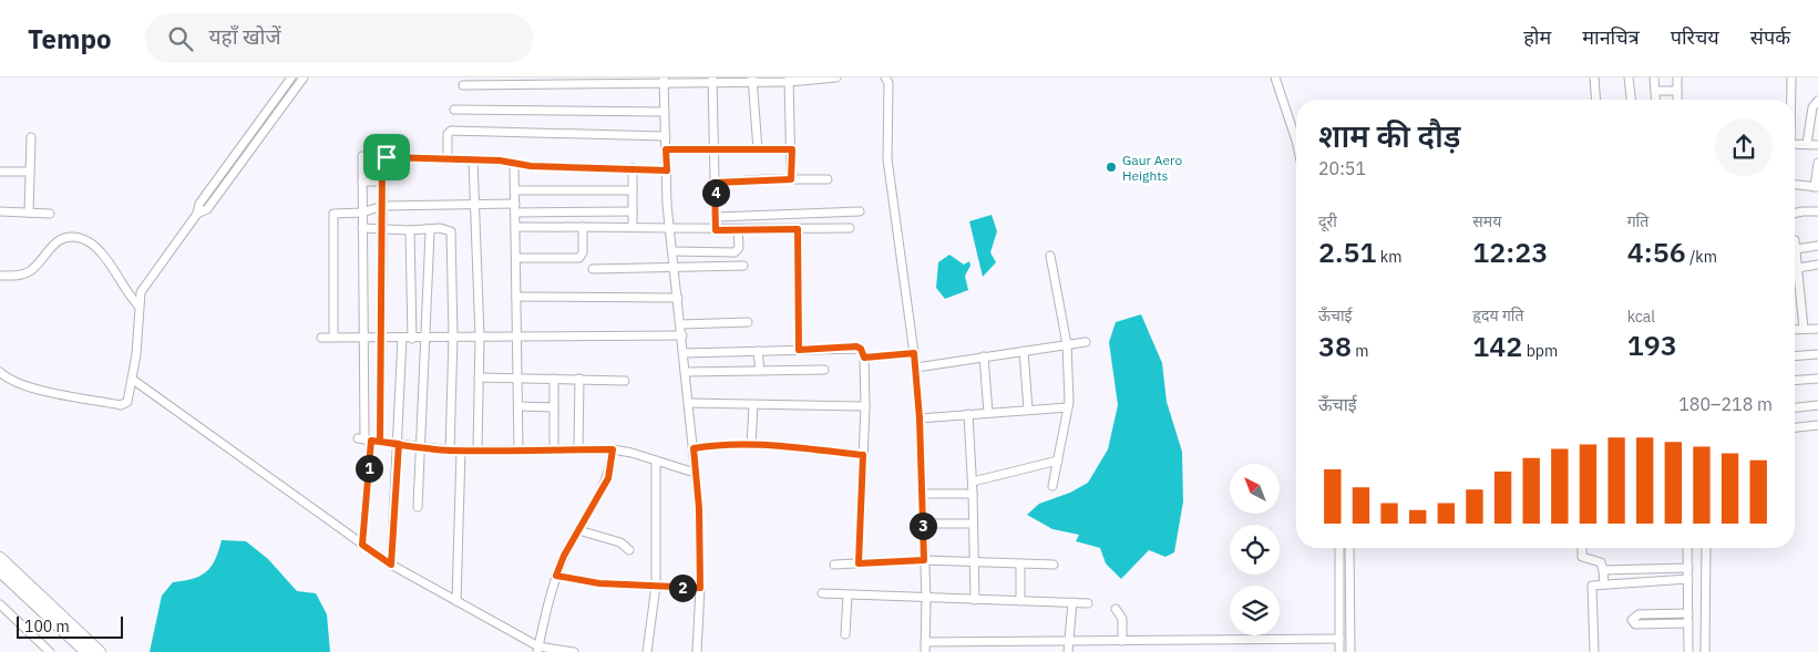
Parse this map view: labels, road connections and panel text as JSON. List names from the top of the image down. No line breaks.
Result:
{"places":["Gaur Aero Heights"],"scale_bar":"100 m","north":"top left","page":{"header":"Tempo","search":"यहाँ खोजें","nav":["होम","मानचित्र","परिचय","संपर्क"],"heading":["शाम की दौड़","20:51"],"pins":["4","1","3","2"],"stats":[["दूरी","2.51 km"],["समय","12:23"],["गति","4:56 /km"],["ऊँचाई","38 m"],["हृदय गति","142 bpm"],["kcal","193"]],"chart":["ऊँचाई","180–218 m"],"scale":"100 m"}}
